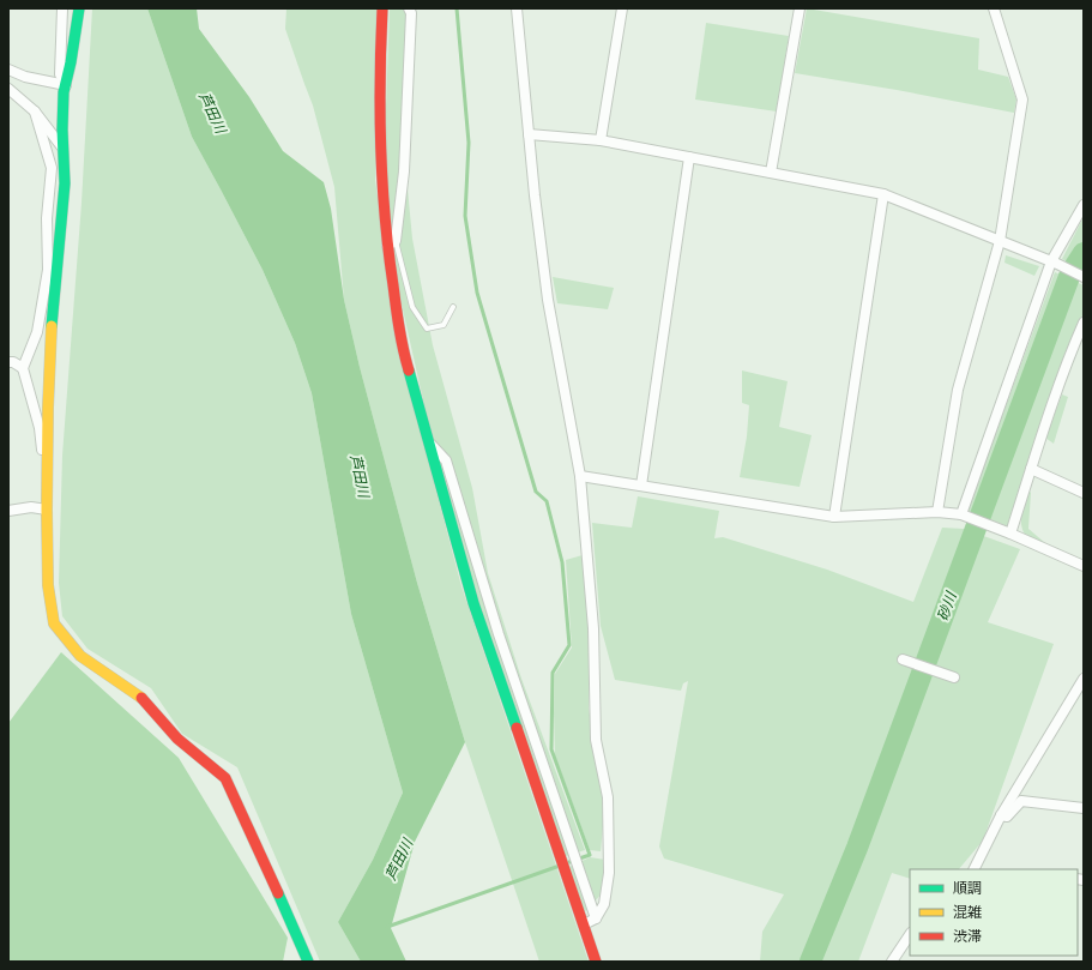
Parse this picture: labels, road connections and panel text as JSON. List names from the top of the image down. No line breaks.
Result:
{"water":["芦田川","砂川"],"legend":["順調","混雑","渋滞"]}
